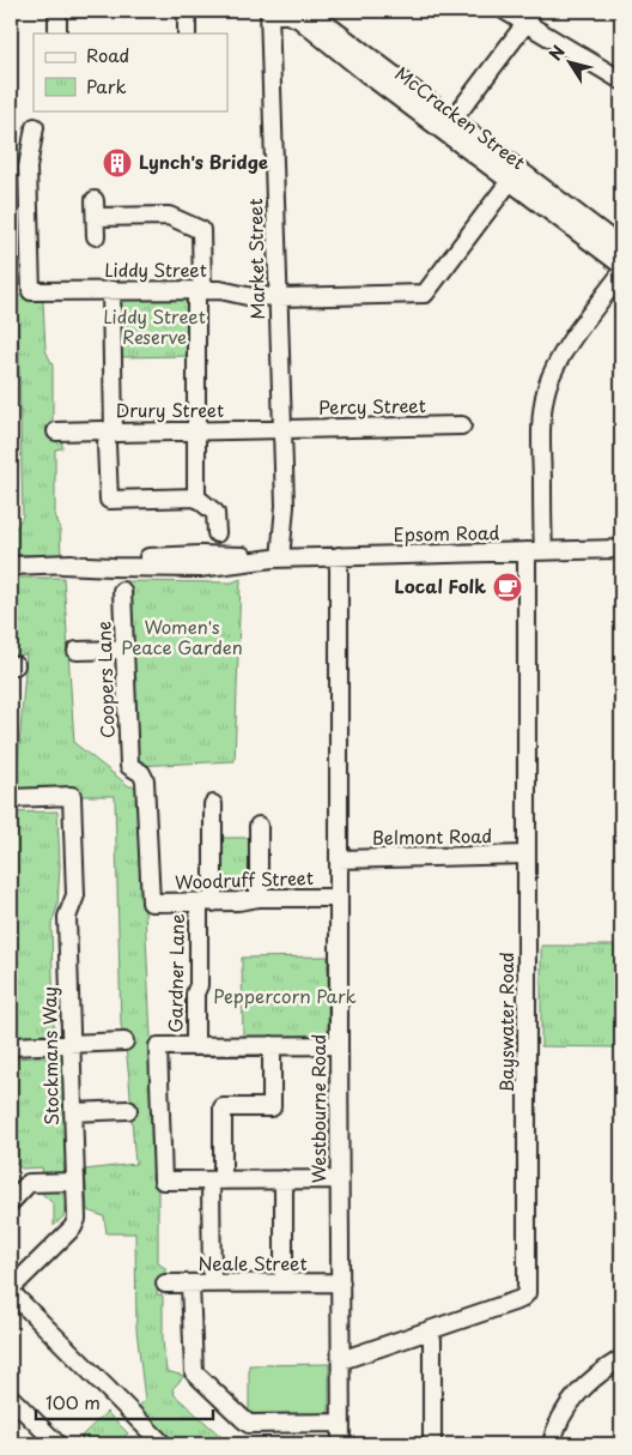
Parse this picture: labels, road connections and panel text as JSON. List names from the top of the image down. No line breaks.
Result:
{"streets":{"street":["McCracken Street","Market Street","Liddy Street","Percy Street","Drury Street","Epsom Road","Coopers Lane","Belmont Road","Woodruff Street","Gardner Lane","Bayswater Road","Stockmans Way","Westbourne Road","Neale Street"]},"crossings":[["McCracken Street","Market Street"],["McCracken Street","Liddy Street"],["Market Street","Liddy Street"],["Market Street","Percy Street"],["Market Street","Drury Street"],["Market Street","Epsom Road"],["Percy Street","Drury Street"],["Epsom Road","Bayswater Road"],["Epsom Road","Westbourne Road"],["Coopers Lane","Woodruff Street"],["Belmont Road","Bayswater Road"],["Belmont Road","Westbourne Road"],["Woodruff Street","Gardner Lane"],["Woodruff Street","Westbourne Road"],["Bayswater Road","Westbourne Road"],["Westbourne Road","Neale Street"]],"parks":["Liddy Street Reserve","Women's Peace Garden","Peppercorn Park"],"places":{"building":["Lynch's Bridge"],"cafe":["Local Folk"]},"legend":["Road","Park"],"scale_bar":"100 m","north":"top left"}
